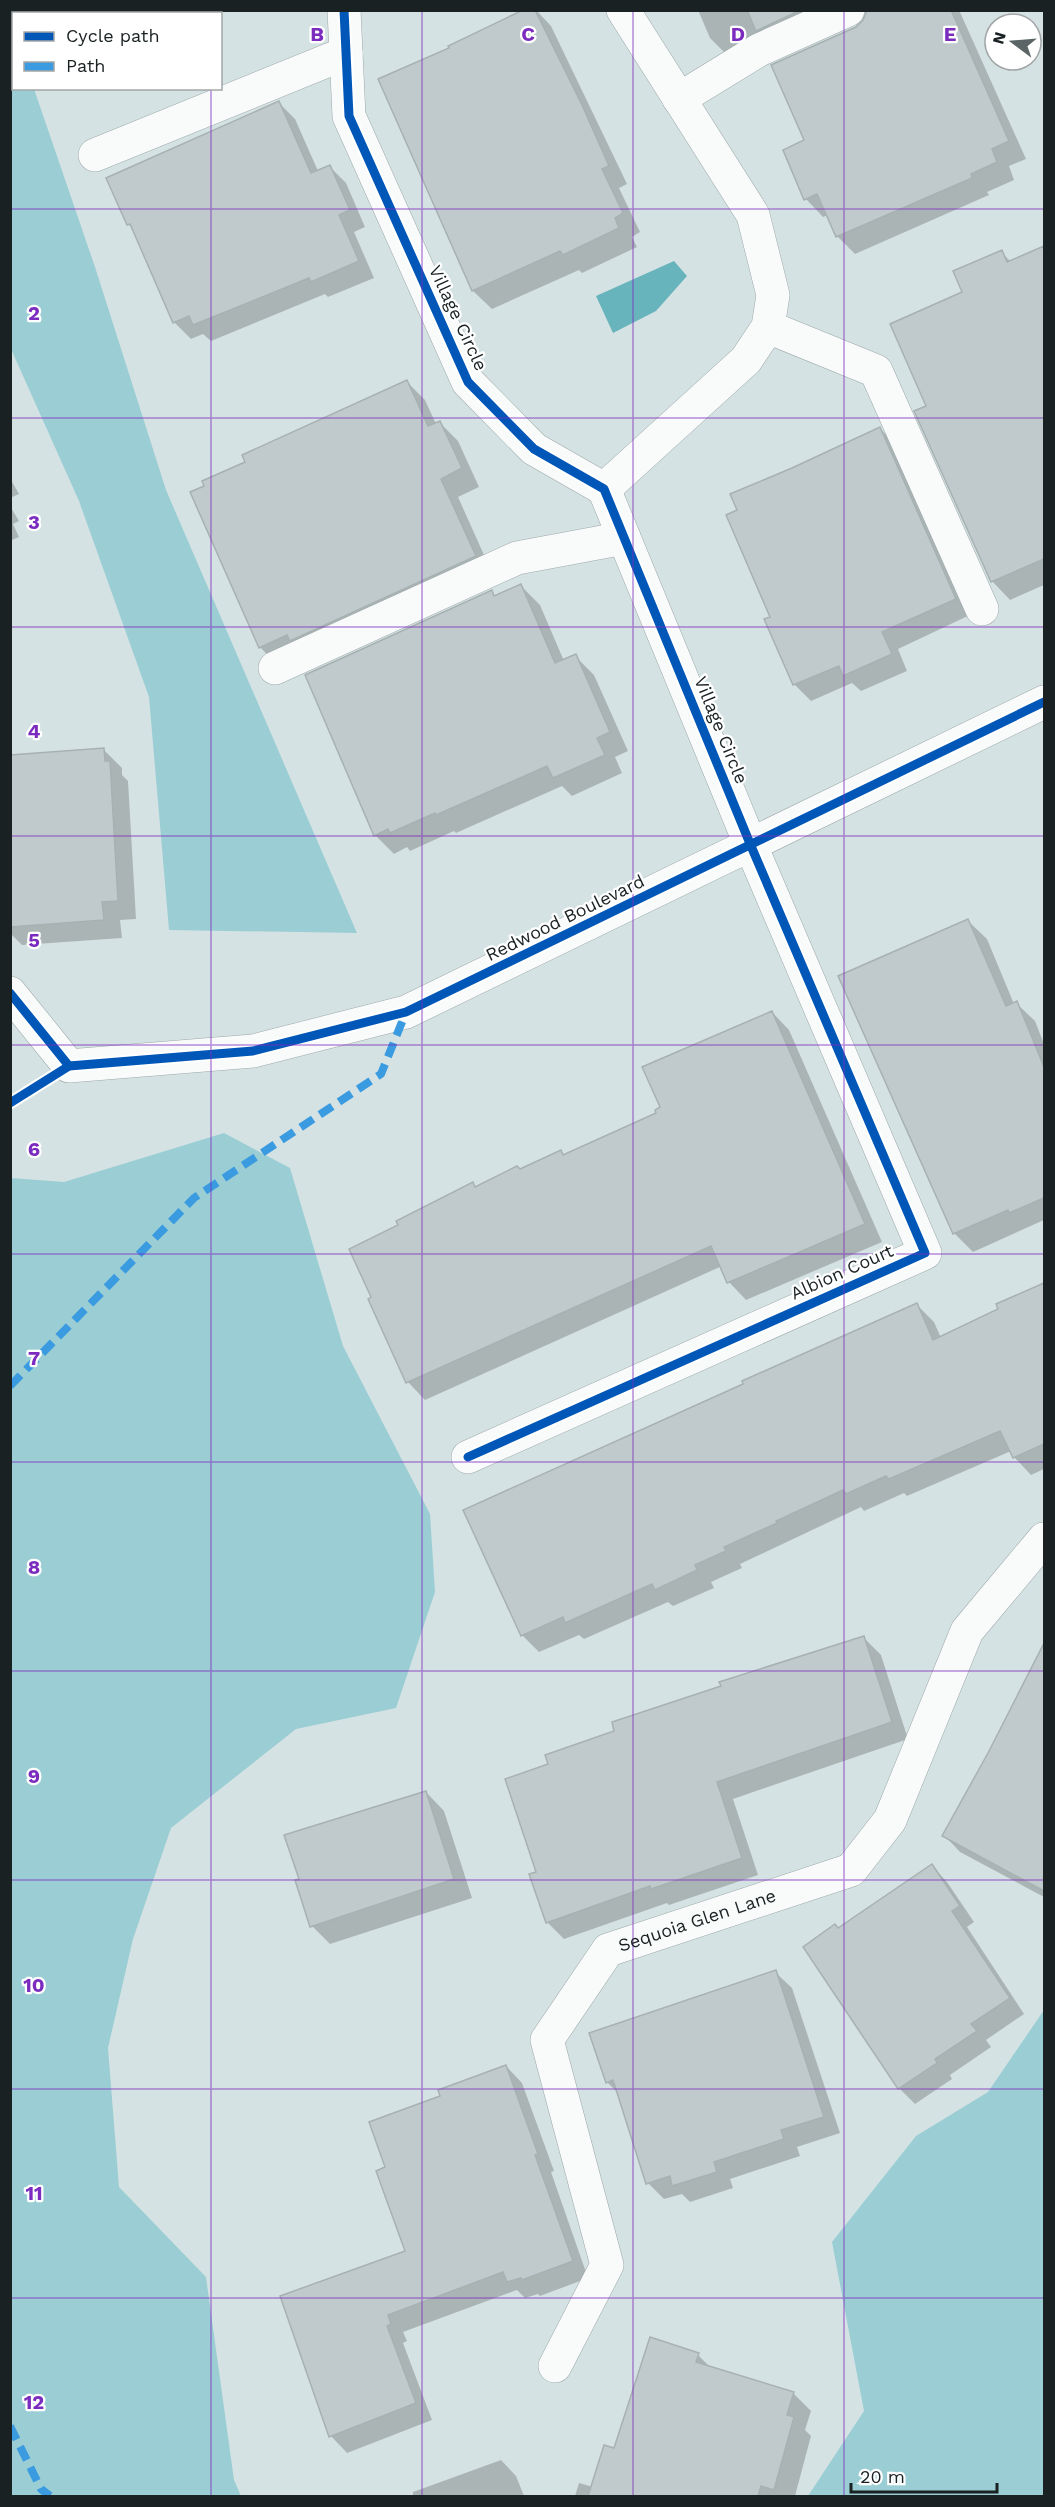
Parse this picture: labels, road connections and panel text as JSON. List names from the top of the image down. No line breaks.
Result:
{"streets":{"street":["Village Circle","Redwood Boulevard","Albion Court","Sequoia Glen Lane"]},"crossings":[["Village Circle","Redwood Boulevard"],["Village Circle","Albion Court"],["Redwood Boulevard","Albion Court"]],"legend":["Cycle path","Path"],"scale_bar":"20 m","north":"left","grid":{"columns":["B","C","D","E"],"rows":["2","3","4","5","6","7","8","9","10","11","12"]}}
